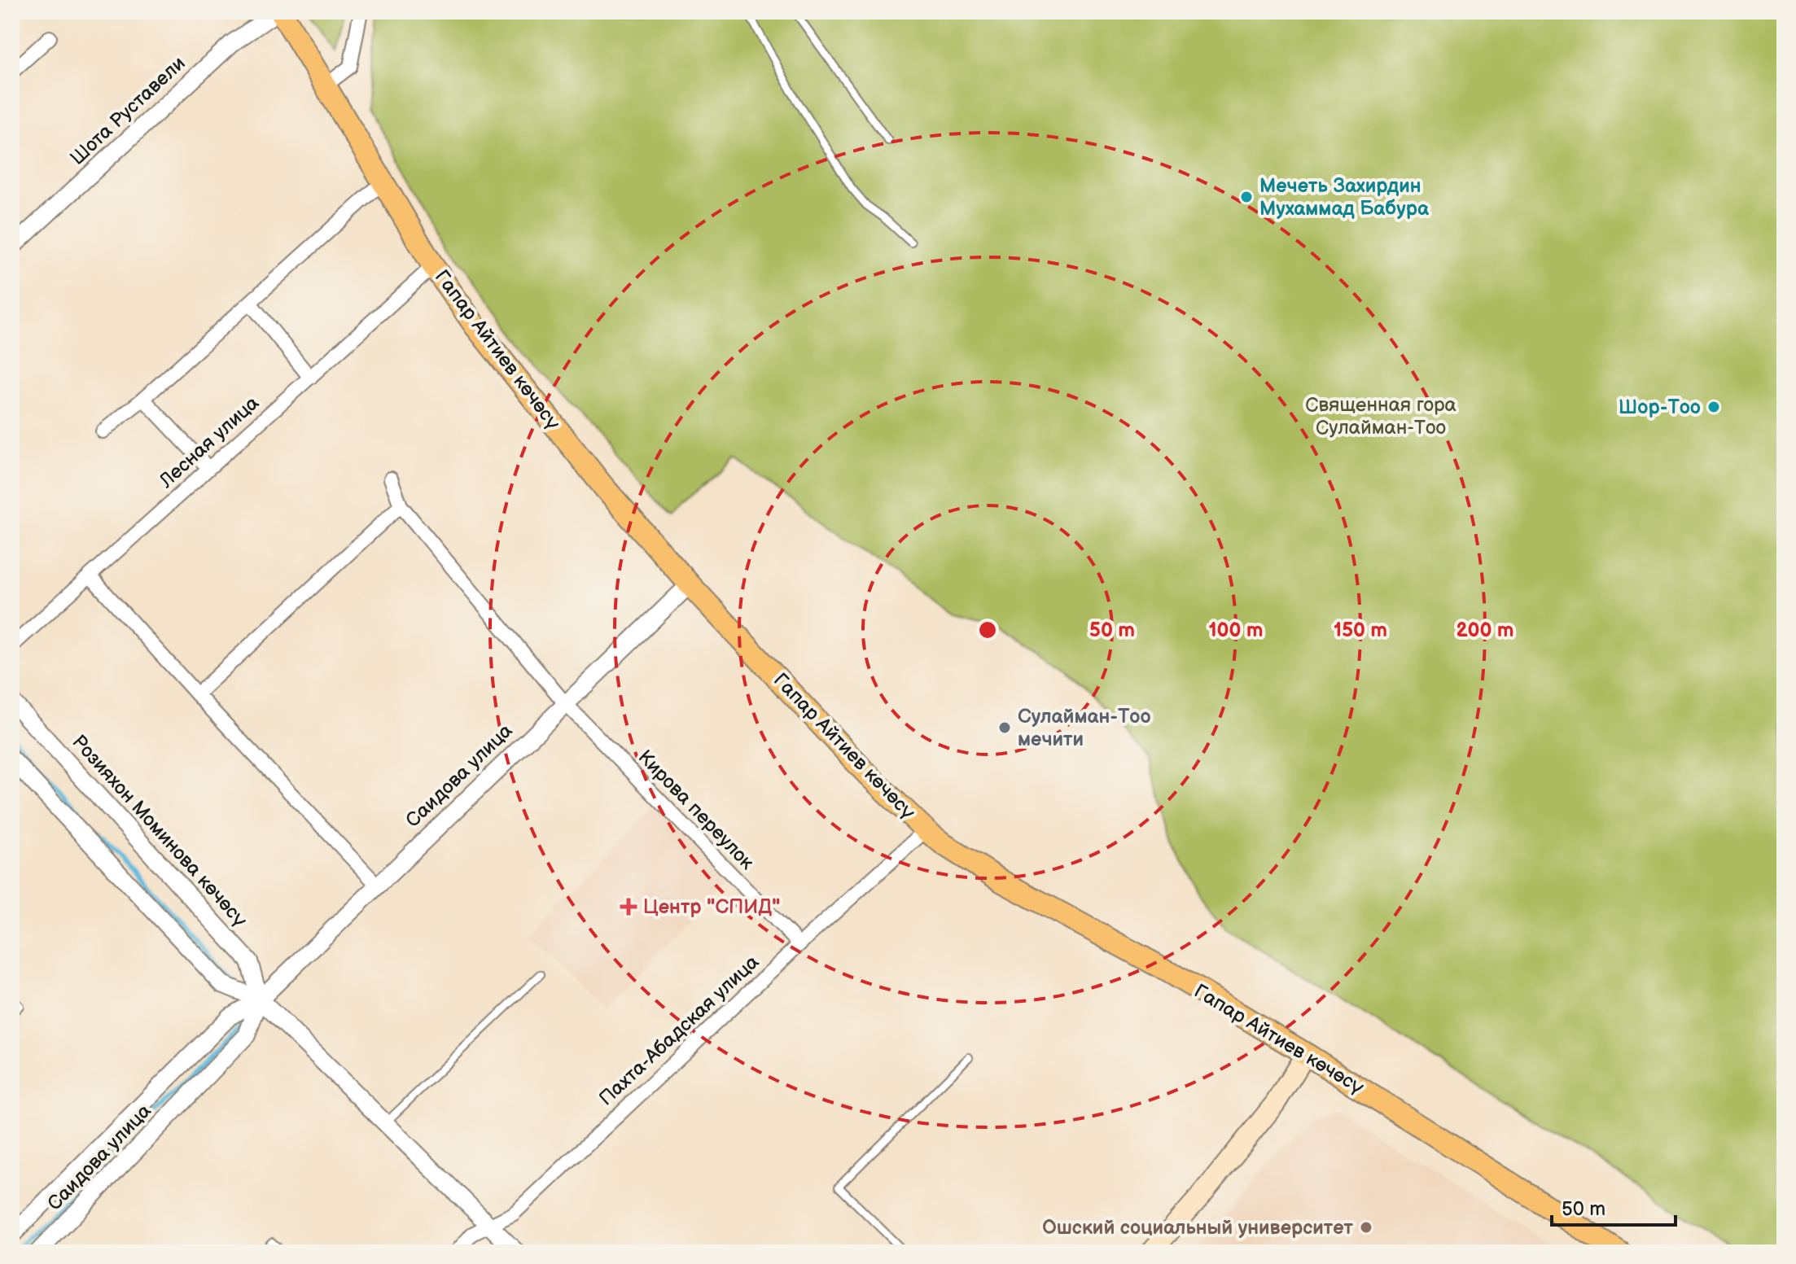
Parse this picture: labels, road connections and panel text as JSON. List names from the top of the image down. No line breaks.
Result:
{"streets":{"main road":["Гапар Айтиев көчөсү"],"street":["Шота Руставели","Лесная улица","Саидова улица","Кирова переулок","Розияхон Моминова көчөсү","Пахта-Абадская улица"]},"crossings":[["Шота Руставели","Гапар Айтиев көчөсү"],["Гапар Айтиев көчөсү","Лесная улица"],["Гапар Айтиев көчөсү","Саидова улица"],["Гапар Айтиев көчөсү","Пахта-Абадская улица"],["Саидова улица","Кирова переулок"],["Саидова улица","Розияхон Моминова көчөсү"],["Кирова переулок","Пахта-Абадская улица"],["Розияхон Моминова көчөсү","Пахта-Абадская улица"]],"parks":["Священная гора Сулайман-Тоо"],"places":{"other":["Мечеть Захирдин Мухаммад Бабура","Шор-Тоо","Сулайман-Тоо мечити","Ошский социальный университет"],"health":["Центр \"СПИД\""]},"scale_bar":"50 m","rings":["50 m","100 m","150 m","200 m"]}
